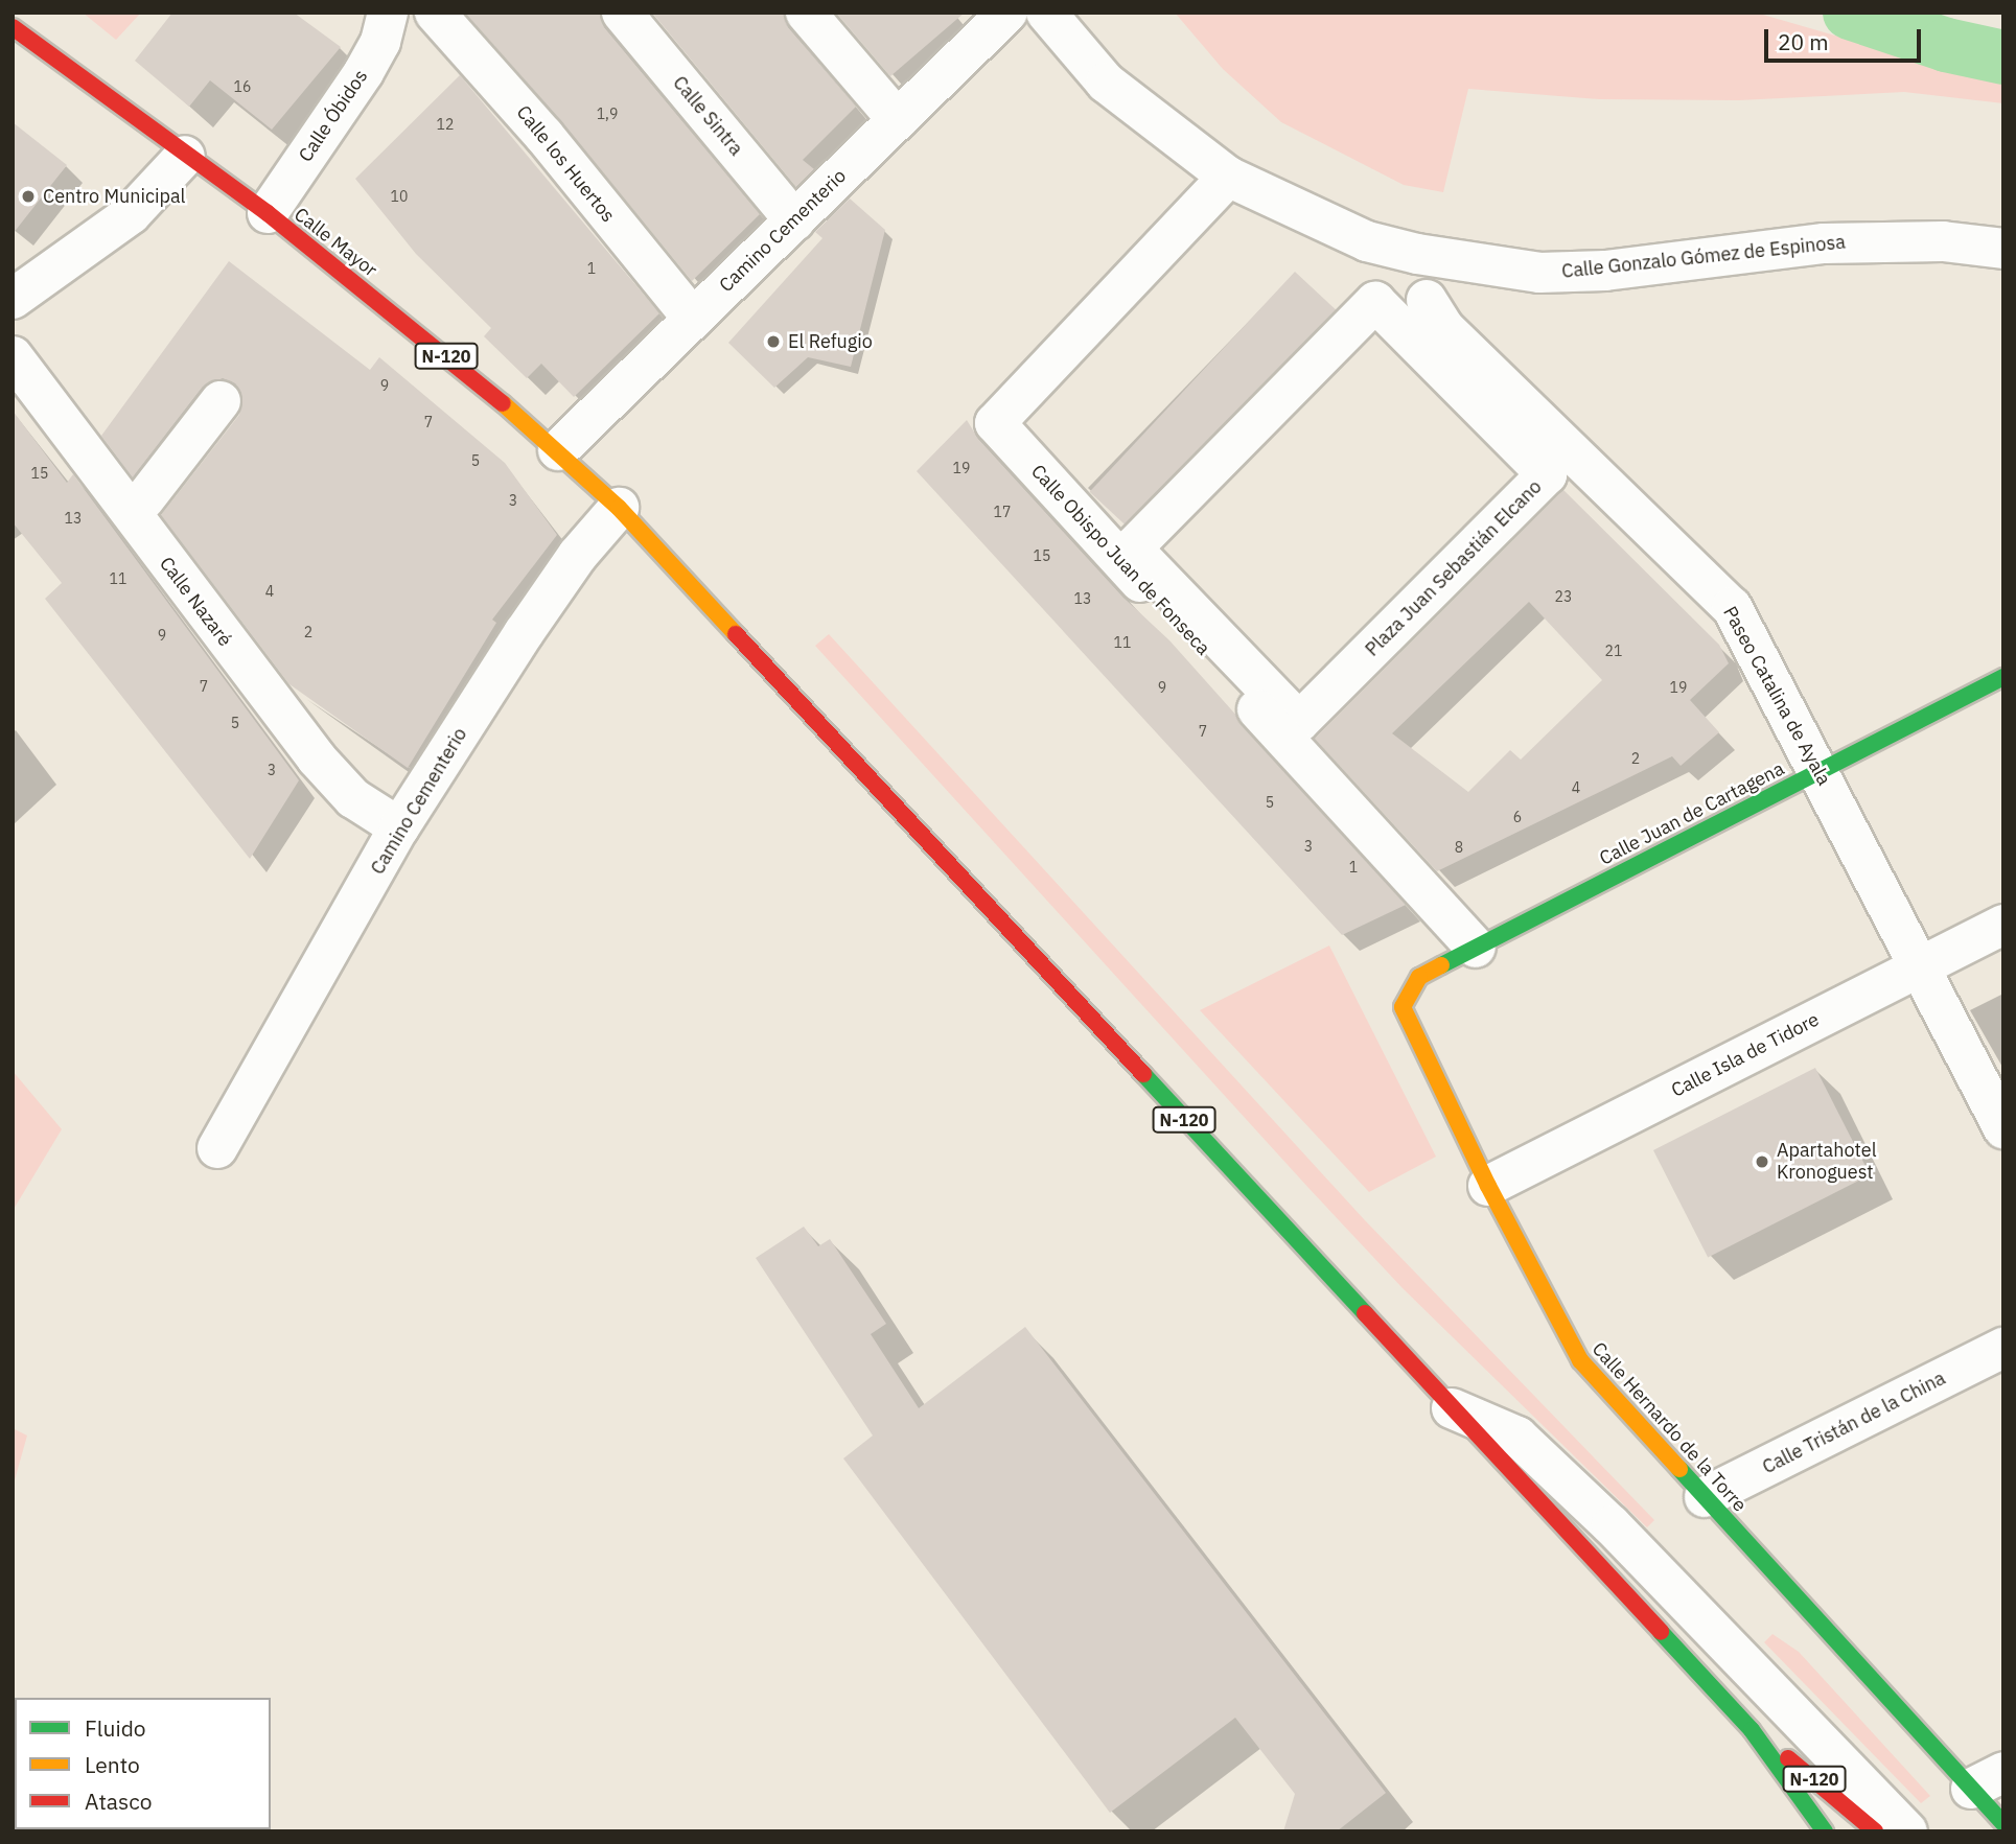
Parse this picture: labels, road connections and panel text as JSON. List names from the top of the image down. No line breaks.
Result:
{"streets":{"main road":["Calle Mayor","N-120","Calle Juan de Cartagena","Calle Hernardo de la Torre"],"street":["Calle Óbidos","Calle Sintra","Calle los Huertos","Camino Cementerio","Calle Gonzalo Gómez de Espinosa","Calle Obispo Juan de Fonseca","Plaza Juan Sebastián Elcano","Calle Nazaré","Paseo Catalina de Ayala","Calle Isla de Tidore","Calle Tristán de la China"]},"crossings":[["Calle Óbidos","Calle Mayor"],["Calle Sintra","Camino Cementerio"],["Calle los Huertos","Camino Cementerio"],["Camino Cementerio","Calle Mayor"],["Camino Cementerio","N-120"],["Camino Cementerio","Calle Nazaré"],["Calle Mayor","N-120"],["Calle Gonzalo Gómez de Espinosa","Calle Obispo Juan de Fonseca"],["Calle Obispo Juan de Fonseca","Calle Juan de Cartagena"],["Paseo Catalina de Ayala","Calle Juan de Cartagena"],["Paseo Catalina de Ayala","Calle Isla de Tidore"],["Calle Juan de Cartagena","Calle Hernardo de la Torre"],["Calle Isla de Tidore","Calle Hernardo de la Torre"],["Calle Tristán de la China","Calle Hernardo de la Torre"]],"places":["Centro Municipal","El Refugio","Apartahotel Kronoguest"],"house_numbers":["16","1,9","12","10","1","9","7","5","19","15","3","17","13","15","11","4","23","13","2","9","11","21","7","9","19","5","7","2","3","4","5","6","3","8","1"],"legend":["Fluido","Lento","Atasco"],"scale_bar":"20 m"}
